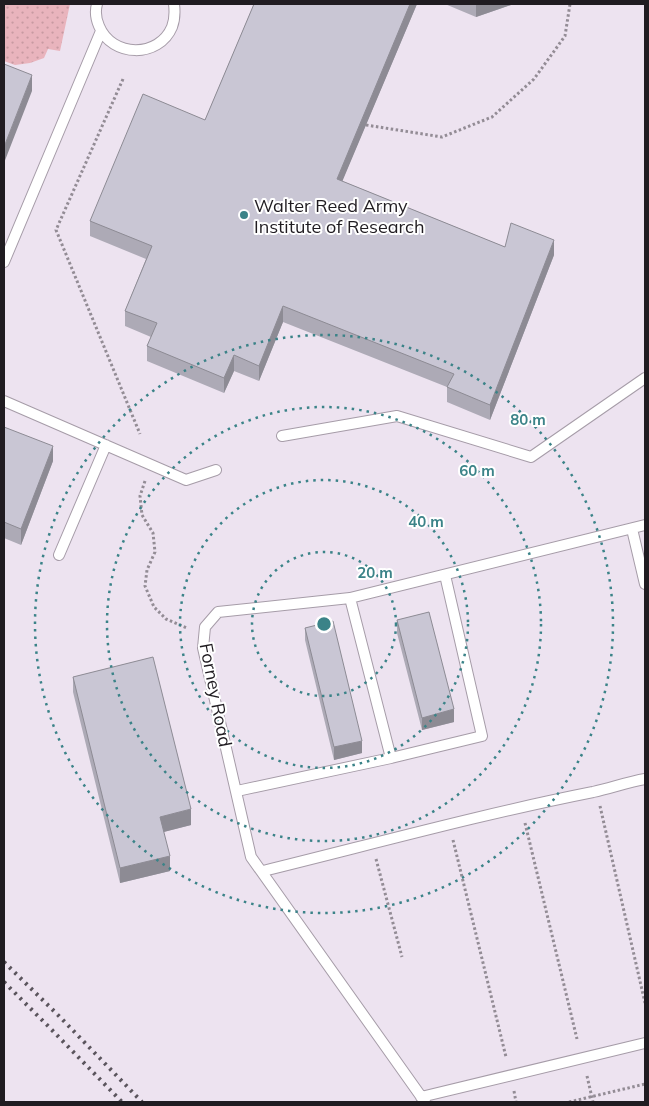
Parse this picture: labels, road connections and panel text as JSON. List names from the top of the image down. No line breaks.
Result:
{"streets":{"lane":["Forney Road"]},"places":["Walter Reed Army Institute of Research"],"rings":["80 m","60 m","40 m","20 m"]}
